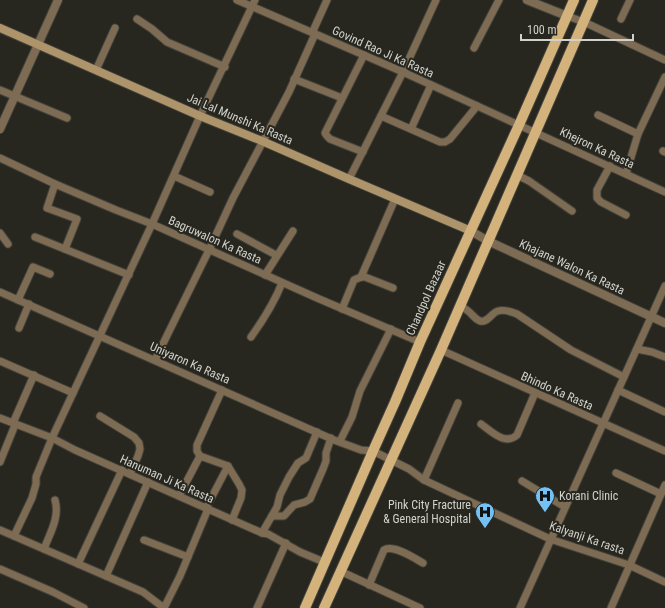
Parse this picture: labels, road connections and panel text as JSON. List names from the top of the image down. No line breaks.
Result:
{"streets":{"main road":["Jai Lal Munshi Ka Rasta","Chandpol Bazaar"],"street":["Govind Rao Ji Ka Rasta","Khejron Ka Rasta","Bagruwalon Ka Rasta","Khajane Walon Ka Rasta","Uniyaron Ka Rasta","Bhindo Ka Rasta","Hanuman Ji Ka Rasta","Kalyanji Ka rasta"]},"crossings":[["Govind Rao Ji Ka Rasta","Khejron Ka Rasta"],["Govind Rao Ji Ka Rasta","Chandpol Bazaar"],["Jai Lal Munshi Ka Rasta","Khajane Walon Ka Rasta"],["Jai Lal Munshi Ka Rasta","Chandpol Bazaar"],["Khejron Ka Rasta","Chandpol Bazaar"],["Bagruwalon Ka Rasta","Chandpol Bazaar"],["Khajane Walon Ka Rasta","Chandpol Bazaar"],["Chandpol Bazaar","Uniyaron Ka Rasta"],["Chandpol Bazaar","Hanuman Ji Ka Rasta"],["Chandpol Bazaar","Kalyanji Ka rasta"],["Uniyaron Ka Rasta","Kalyanji Ka rasta"]],"places":{"hospital":["Korani Clinic","Pink City Fracture & General Hospital"]},"scale_bar":"100 m"}
